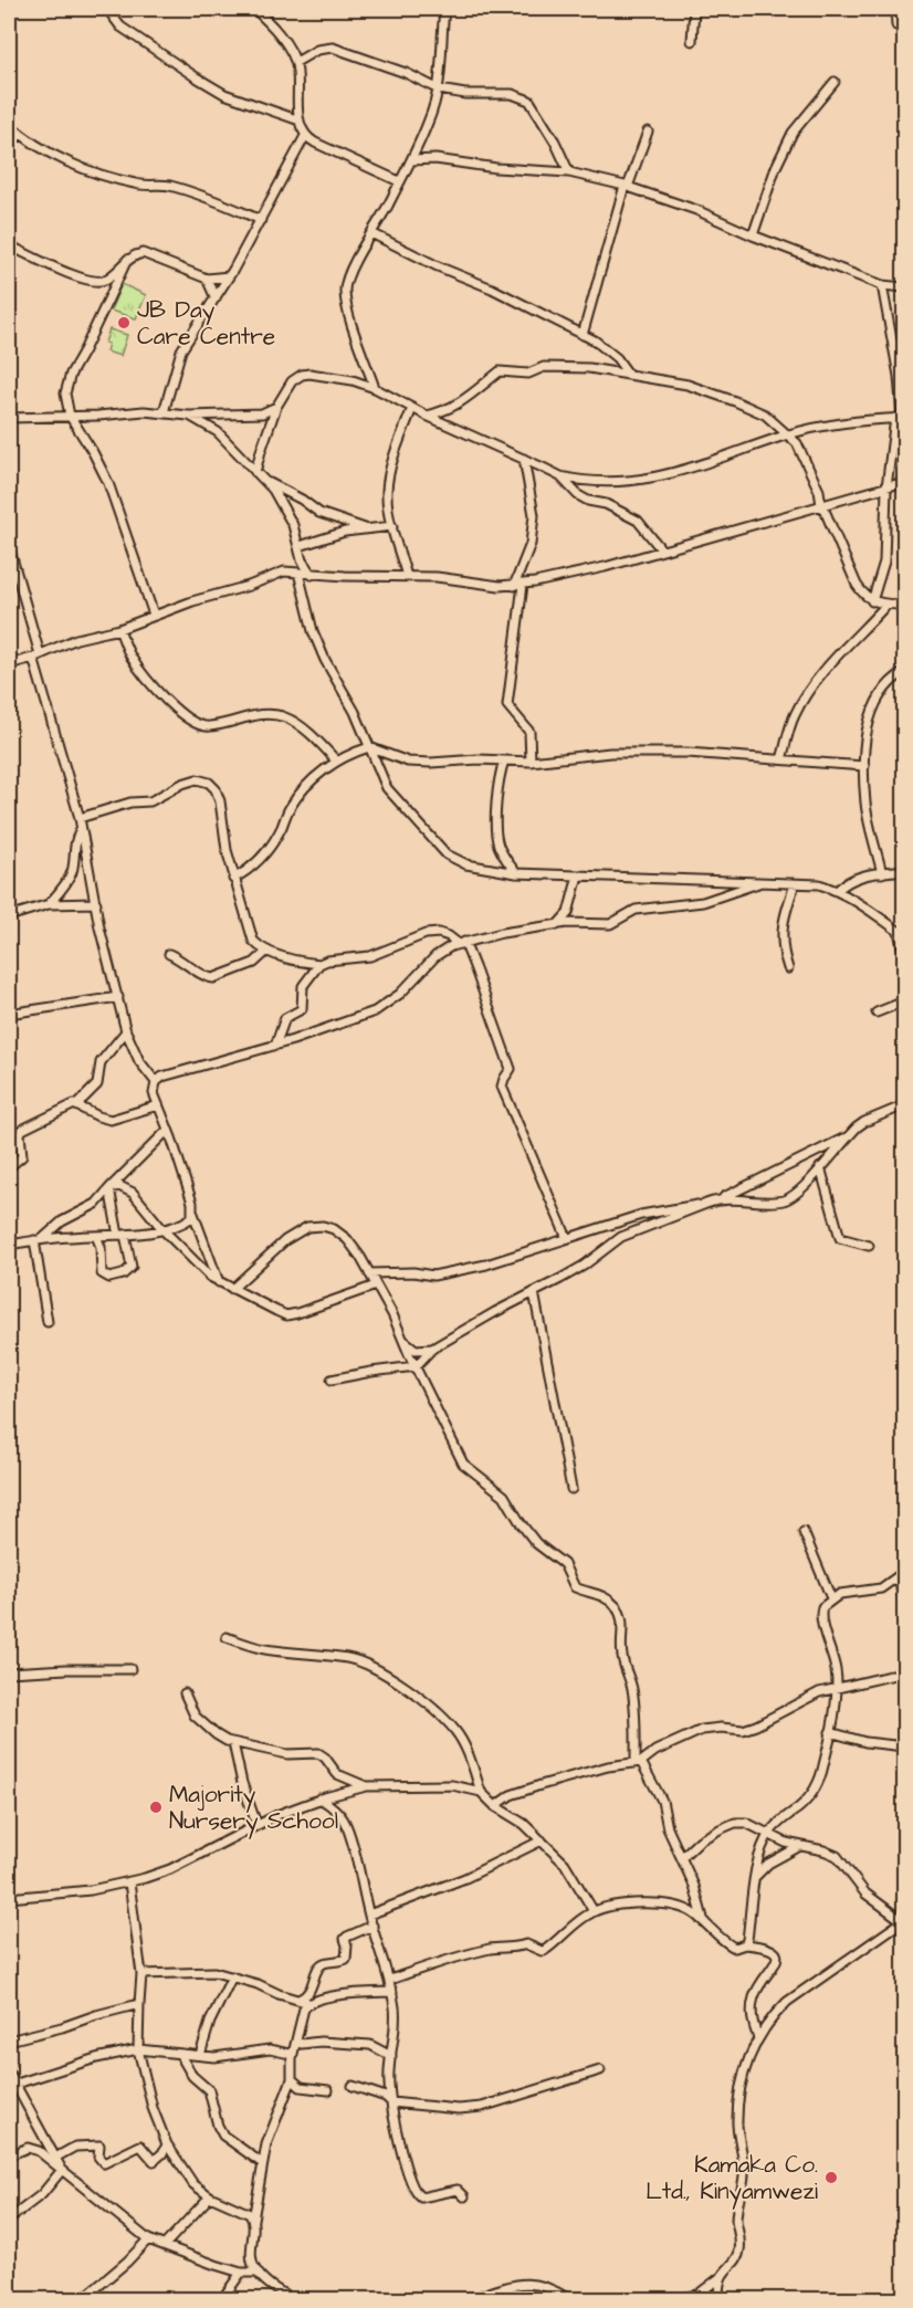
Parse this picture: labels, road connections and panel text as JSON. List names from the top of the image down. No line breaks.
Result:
{"places":["JB Day Care Centre","Majority Nursery School","Kamaka Co. Ltd., Kinyamwezi"]}
